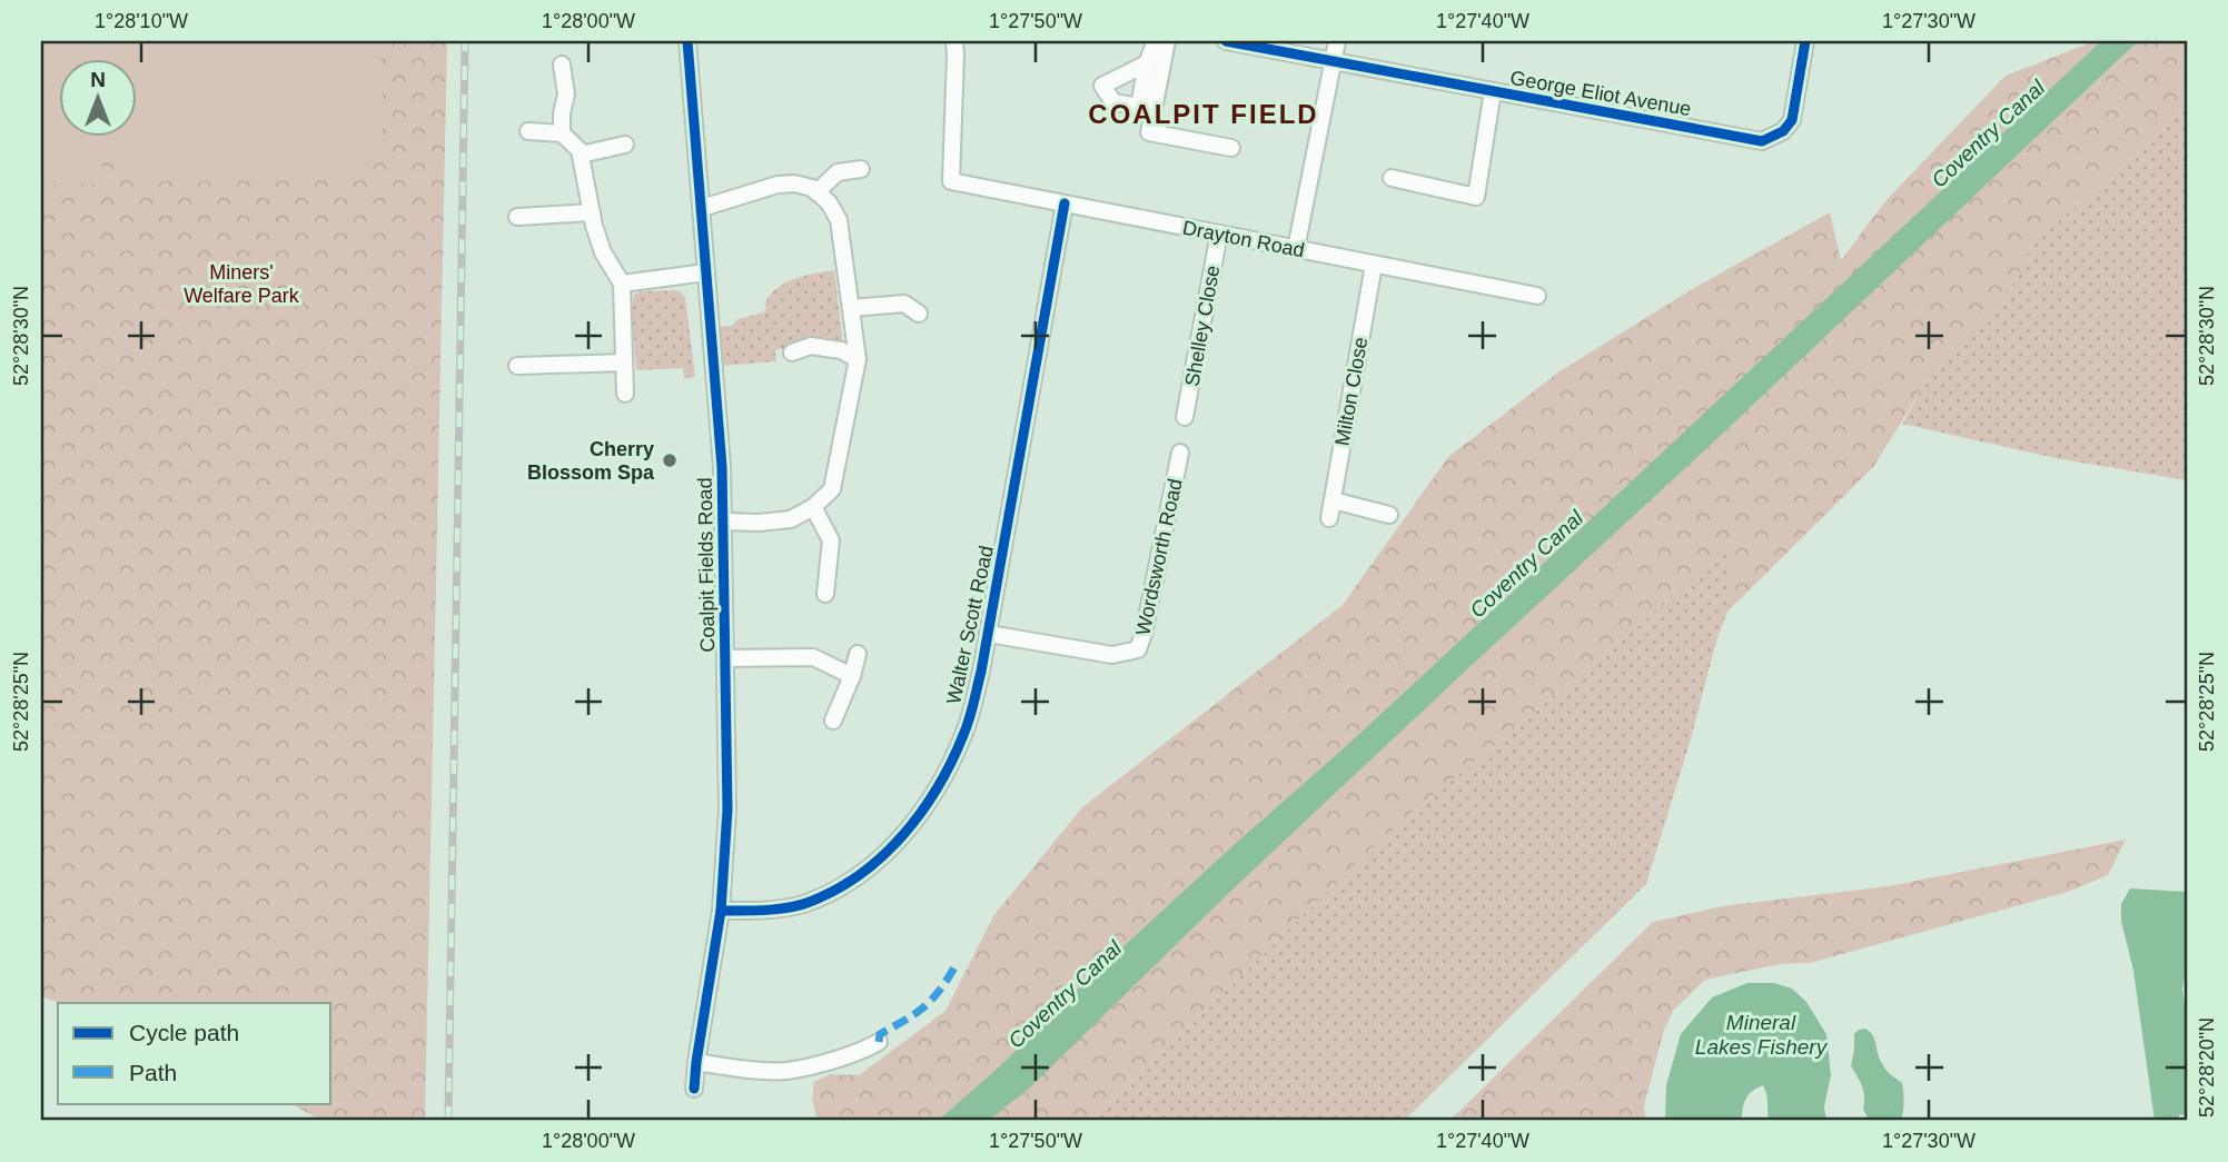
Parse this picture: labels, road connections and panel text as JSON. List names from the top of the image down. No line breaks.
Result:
{"streets":{"street":["George Eliot Avenue","Drayton Road","Shelley Close","Milton Close","Wordsworth Road","Coalpit Fields Road","Walter Scott Road"]},"crossings":[["Drayton Road","Shelley Close"],["Drayton Road","Milton Close"],["Drayton Road","Walter Scott Road"],["Wordsworth Road","Walter Scott Road"],["Coalpit Fields Road","Walter Scott Road"]],"districts":["COALPIT FIELD"],"water":["Coventry Canal","Mineral Lakes Fishery"],"parks":["Miners' Welfare Park"],"places":["Cherry Blossom Spa"],"legend":["Cycle path","Path"],"north":"top","coordinates":["1°28'10\"W","1°28'00\"W","1°27'50\"W","1°27'40\"W","1°27'30\"W","52°28'30\"N","52°28'25\"N","52°28'20\"N"]}
